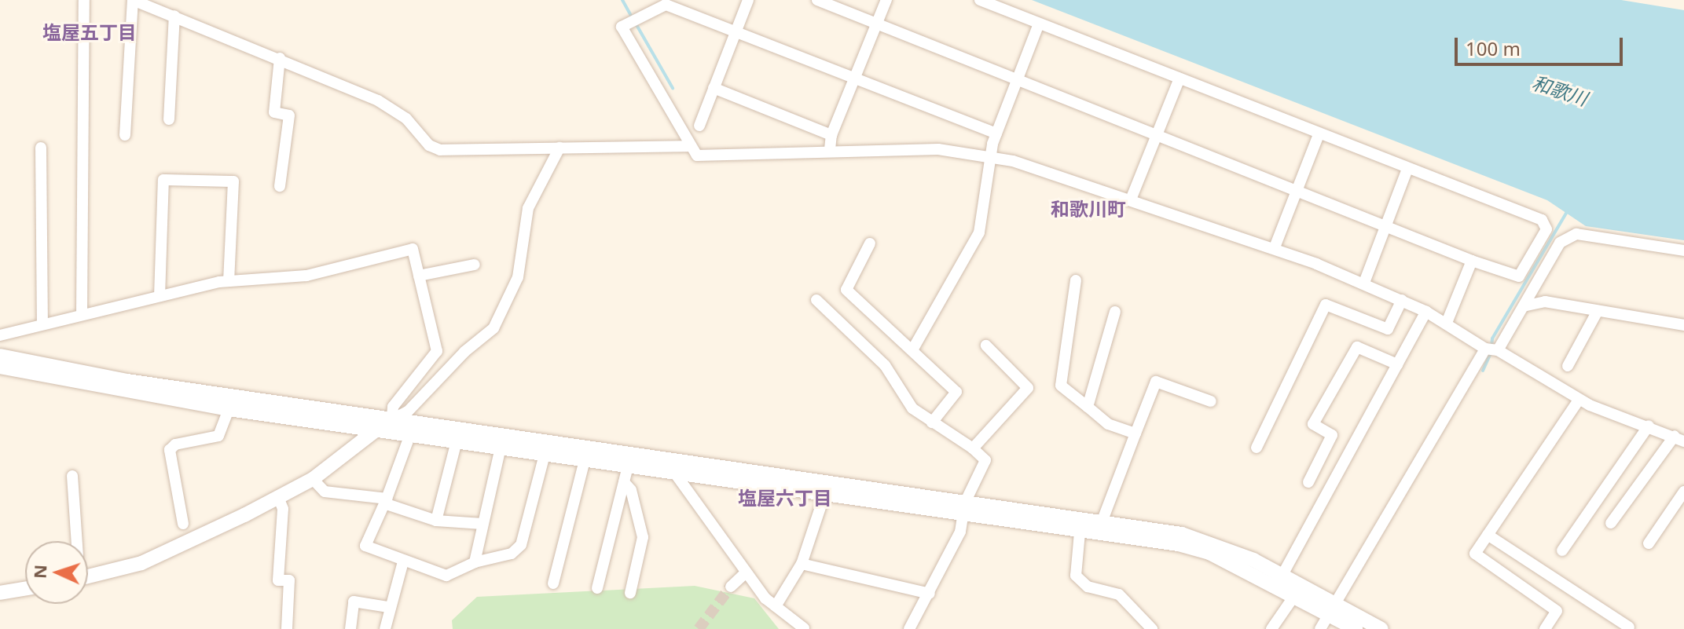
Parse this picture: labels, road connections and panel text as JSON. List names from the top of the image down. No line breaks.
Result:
{"districts":["塩屋五丁目","和歌川町","塩屋六丁目"],"water":["和歌川"],"scale_bar":"100 m","north":"left"}
